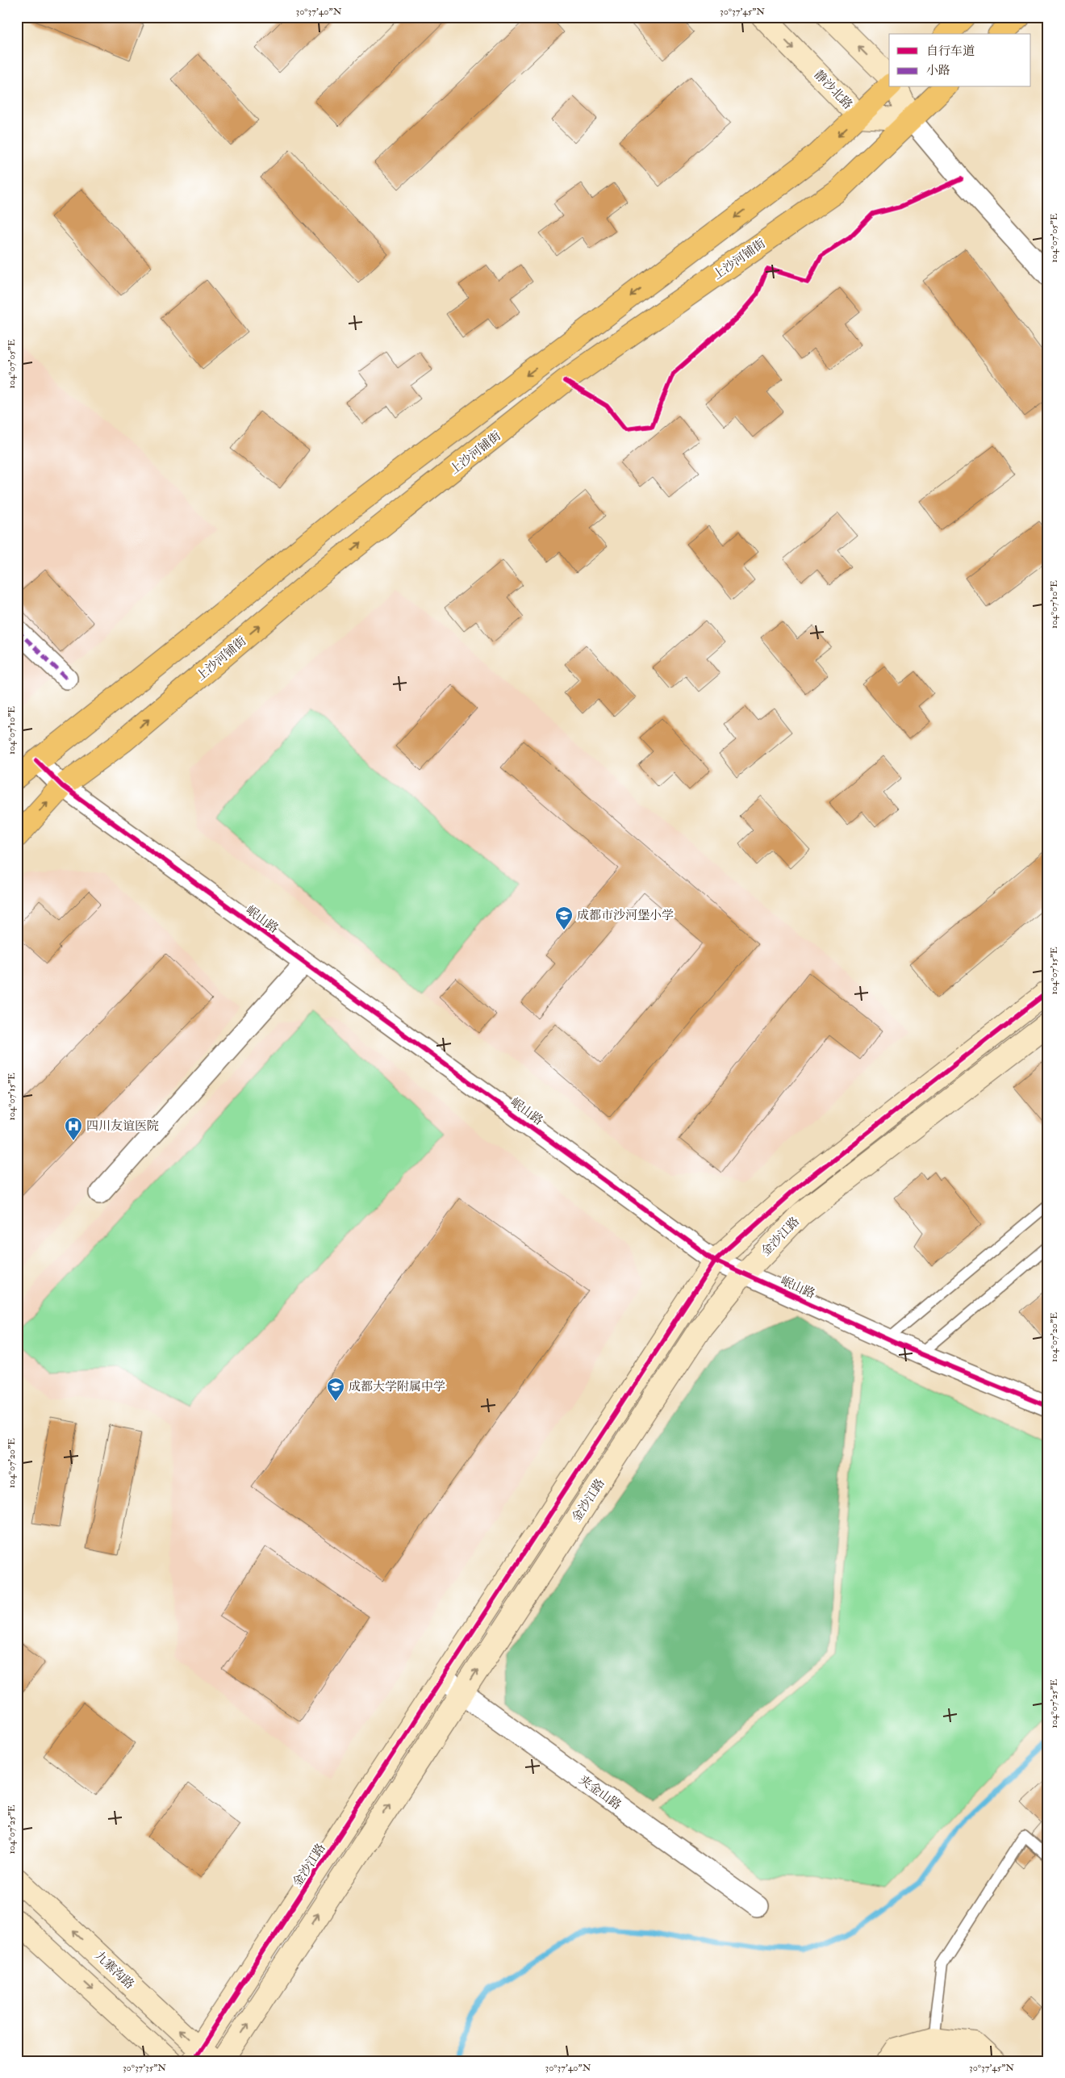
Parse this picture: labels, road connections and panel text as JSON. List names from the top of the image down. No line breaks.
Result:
{"streets":{"main road":["上沙河铺街"],"street":["静沙北路","岷山路","金沙江路","夹金山路","九寨沟路"]},"crossings":[["静沙北路","上沙河铺街"],["上沙河铺街","岷山路"],["岷山路","金沙江路"],["金沙江路","夹金山路"],["金沙江路","九寨沟路"]],"places":{"school or university":["成都市沙河堡小学","成都大学附属中学"],"hospital":["四川友谊医院"]},"legend":["自行车道","小路"],"coordinates":["30°37'40\"N","30°37'45\"N","104°07'05\"E","104°07'10\"E","104°07'15\"E","104°07'20\"E","104°07'25\"E","30°37'35\"N"]}
